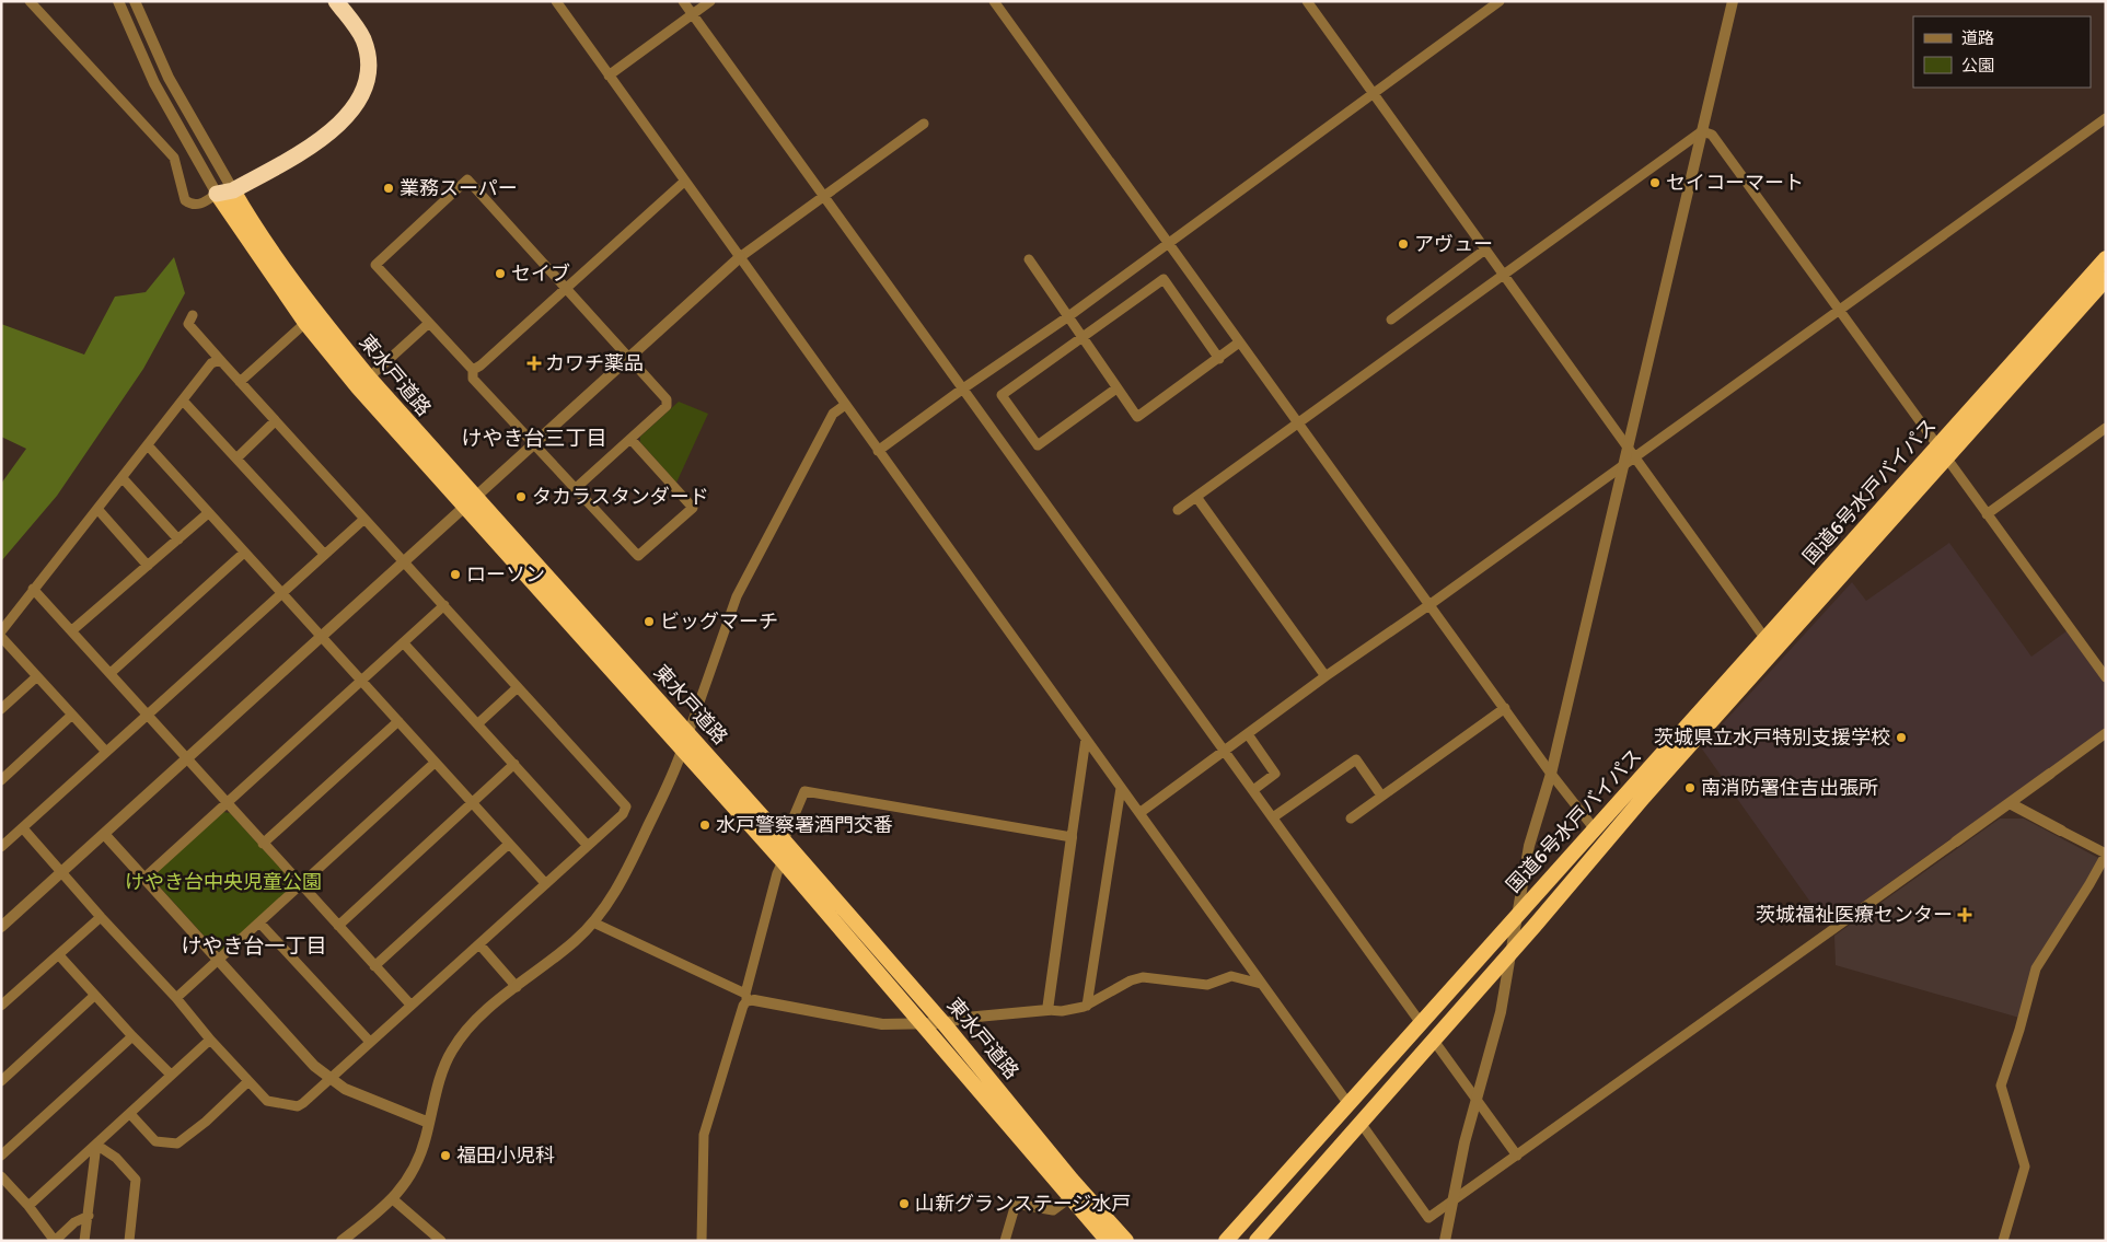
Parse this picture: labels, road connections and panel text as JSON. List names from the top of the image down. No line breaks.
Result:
{"streets":{"highway":["東水戸道路","国道6号水戸バイパス"]},"districts":["けやき台三丁目","けやき台一丁目"],"parks":["けやき台中央児童公園"],"places":{"other":["セイコーマート","業務スーパー","アヴュー","セイブ","タカラスタンダード","ローソン","ビッグマーチ","茨城県立水戸特別支援学校","南消防署住吉出張所","水戸警察署酒門交番","福田小児科","山新グランステージ水戸"],"health":["カワチ薬品","茨城福祉医療センター"]},"legend":["道路","公園"]}
